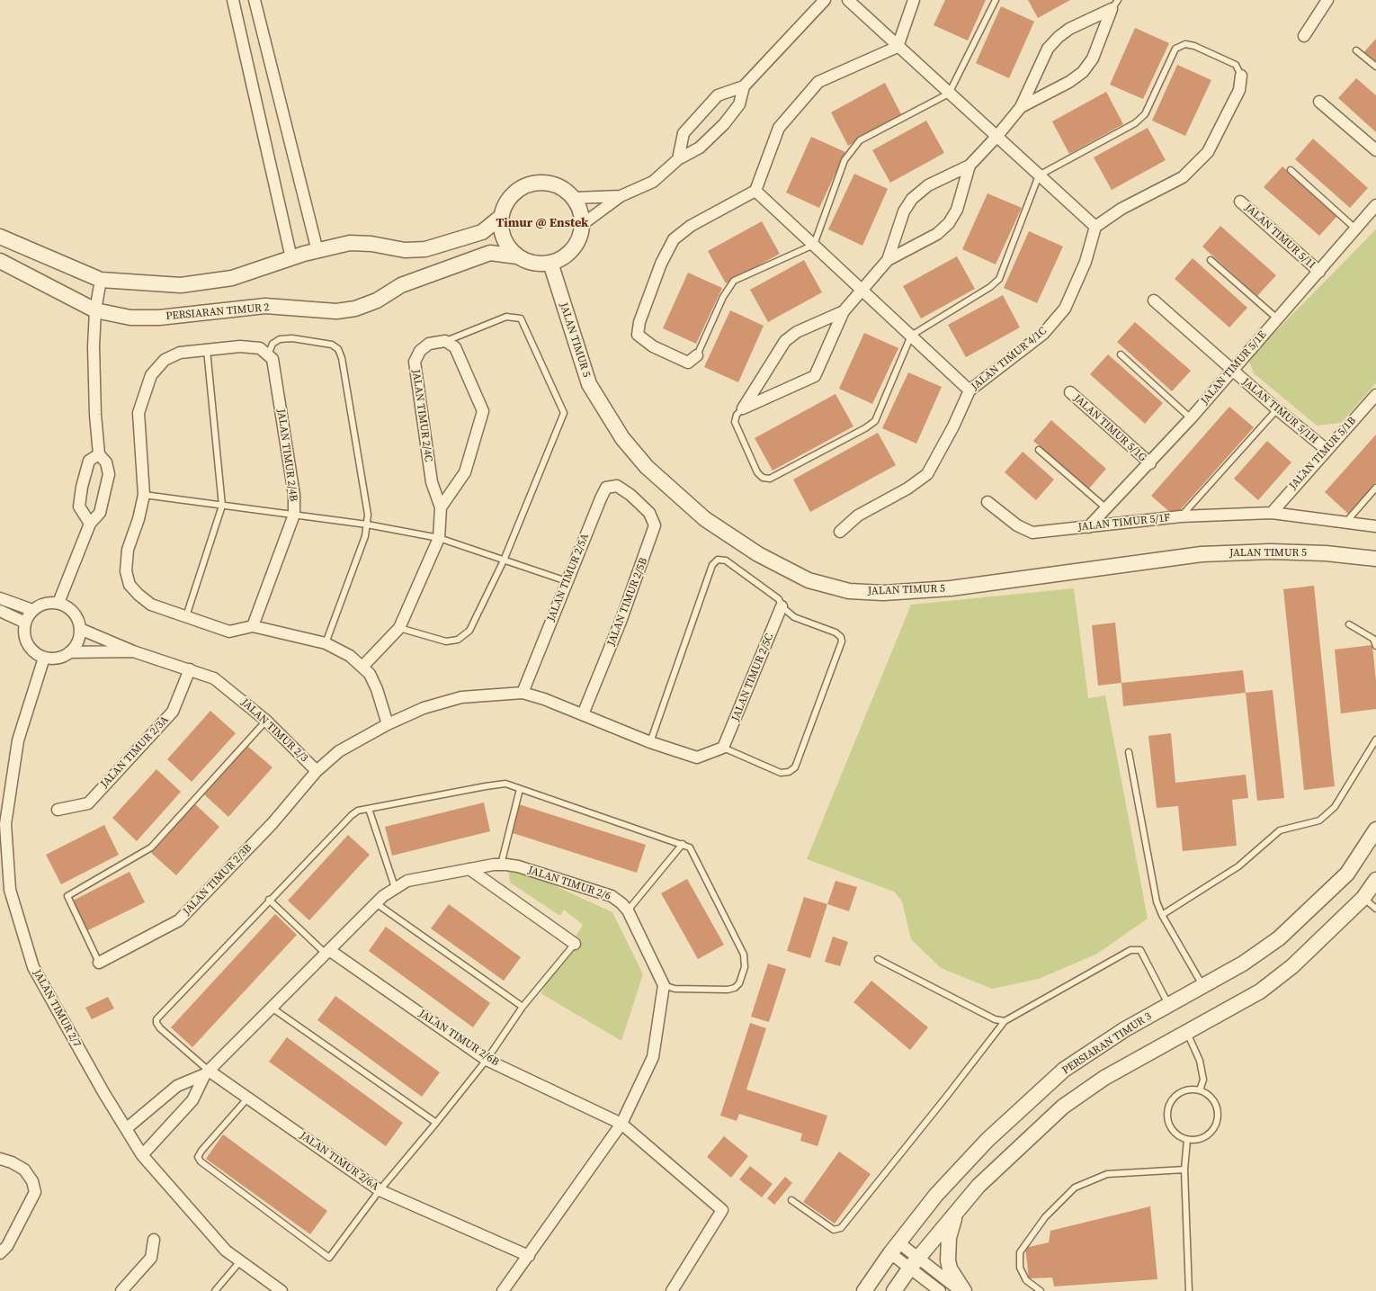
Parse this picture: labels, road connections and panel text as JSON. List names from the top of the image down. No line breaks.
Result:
{"streets":{"street":["JALAN TIMUR 5/1I","PERSIARAN TIMUR 2","JALAN TIMUR 5","JALAN TIMUR 4/1C","JALAN TIMUR 5/1E","JALAN TIMUR 5/1H","JALAN TIMUR 2/4C","JALAN TIMUR 5/1G","JALAN TIMUR 5/1B","JALAN TIMUR 2/4B","JALAN TIMUR 5/1F","JALAN TIMUR 2/5A","JALAN TIMUR 2/5B","JALAN TIMUR 2/5C","JALAN TIMUR 2/3","JALAN TIMUR 2/3A","JALAN TIMUR 2/3B","JALAN TIMUR 2/6","JALAN TIMUR 2/7","JALAN TIMUR 2/6B","PERSIARAN TIMUR 3","JALAN TIMUR 2/6A"]},"crossings":[["JALAN TIMUR 5/1I","JALAN TIMUR 5/1E"],["PERSIARAN TIMUR 2","JALAN TIMUR 5"],["JALAN TIMUR 5/1E","JALAN TIMUR 5/1H"],["JALAN TIMUR 5/1E","JALAN TIMUR 5/1G"],["JALAN TIMUR 5/1E","JALAN TIMUR 5/1F"],["JALAN TIMUR 5/1H","JALAN TIMUR 5/1B"],["JALAN TIMUR 5/1B","JALAN TIMUR 5/1F"],["JALAN TIMUR 2/5A","JALAN TIMUR 2/5B"],["JALAN TIMUR 2/5A","JALAN TIMUR 2/3B"],["JALAN TIMUR 2/3","JALAN TIMUR 2/3A"],["JALAN TIMUR 2/3","JALAN TIMUR 2/3B"],["JALAN TIMUR 2/6","JALAN TIMUR 2/6B"],["JALAN TIMUR 2/6","JALAN TIMUR 2/6A"]],"districts":["Timur @ Enstek"]}
